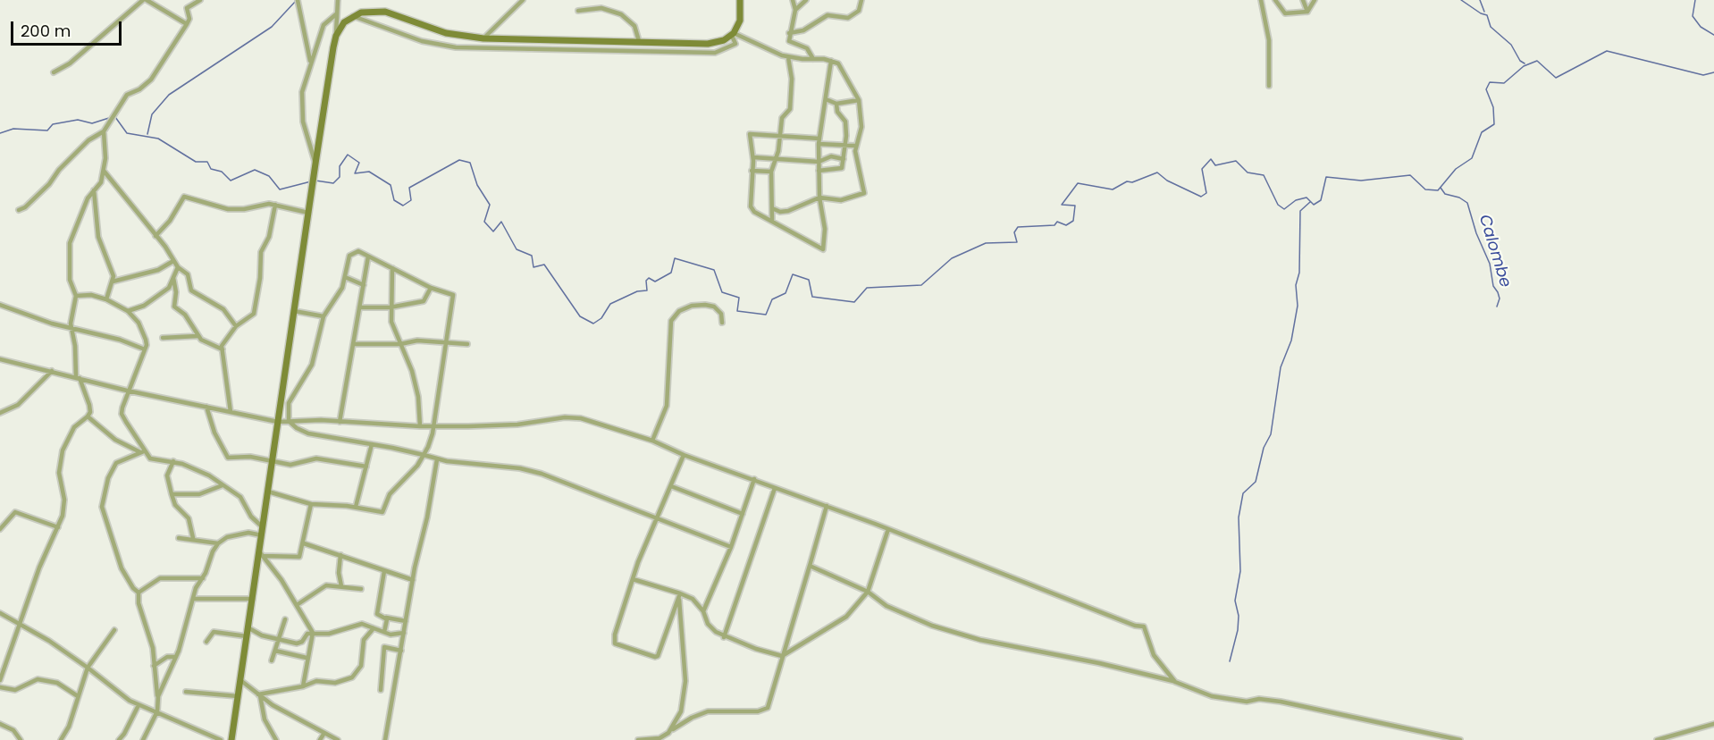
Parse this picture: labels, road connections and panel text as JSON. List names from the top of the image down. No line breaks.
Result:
{"water":["Calombe"],"scale_bar":"200 m"}
